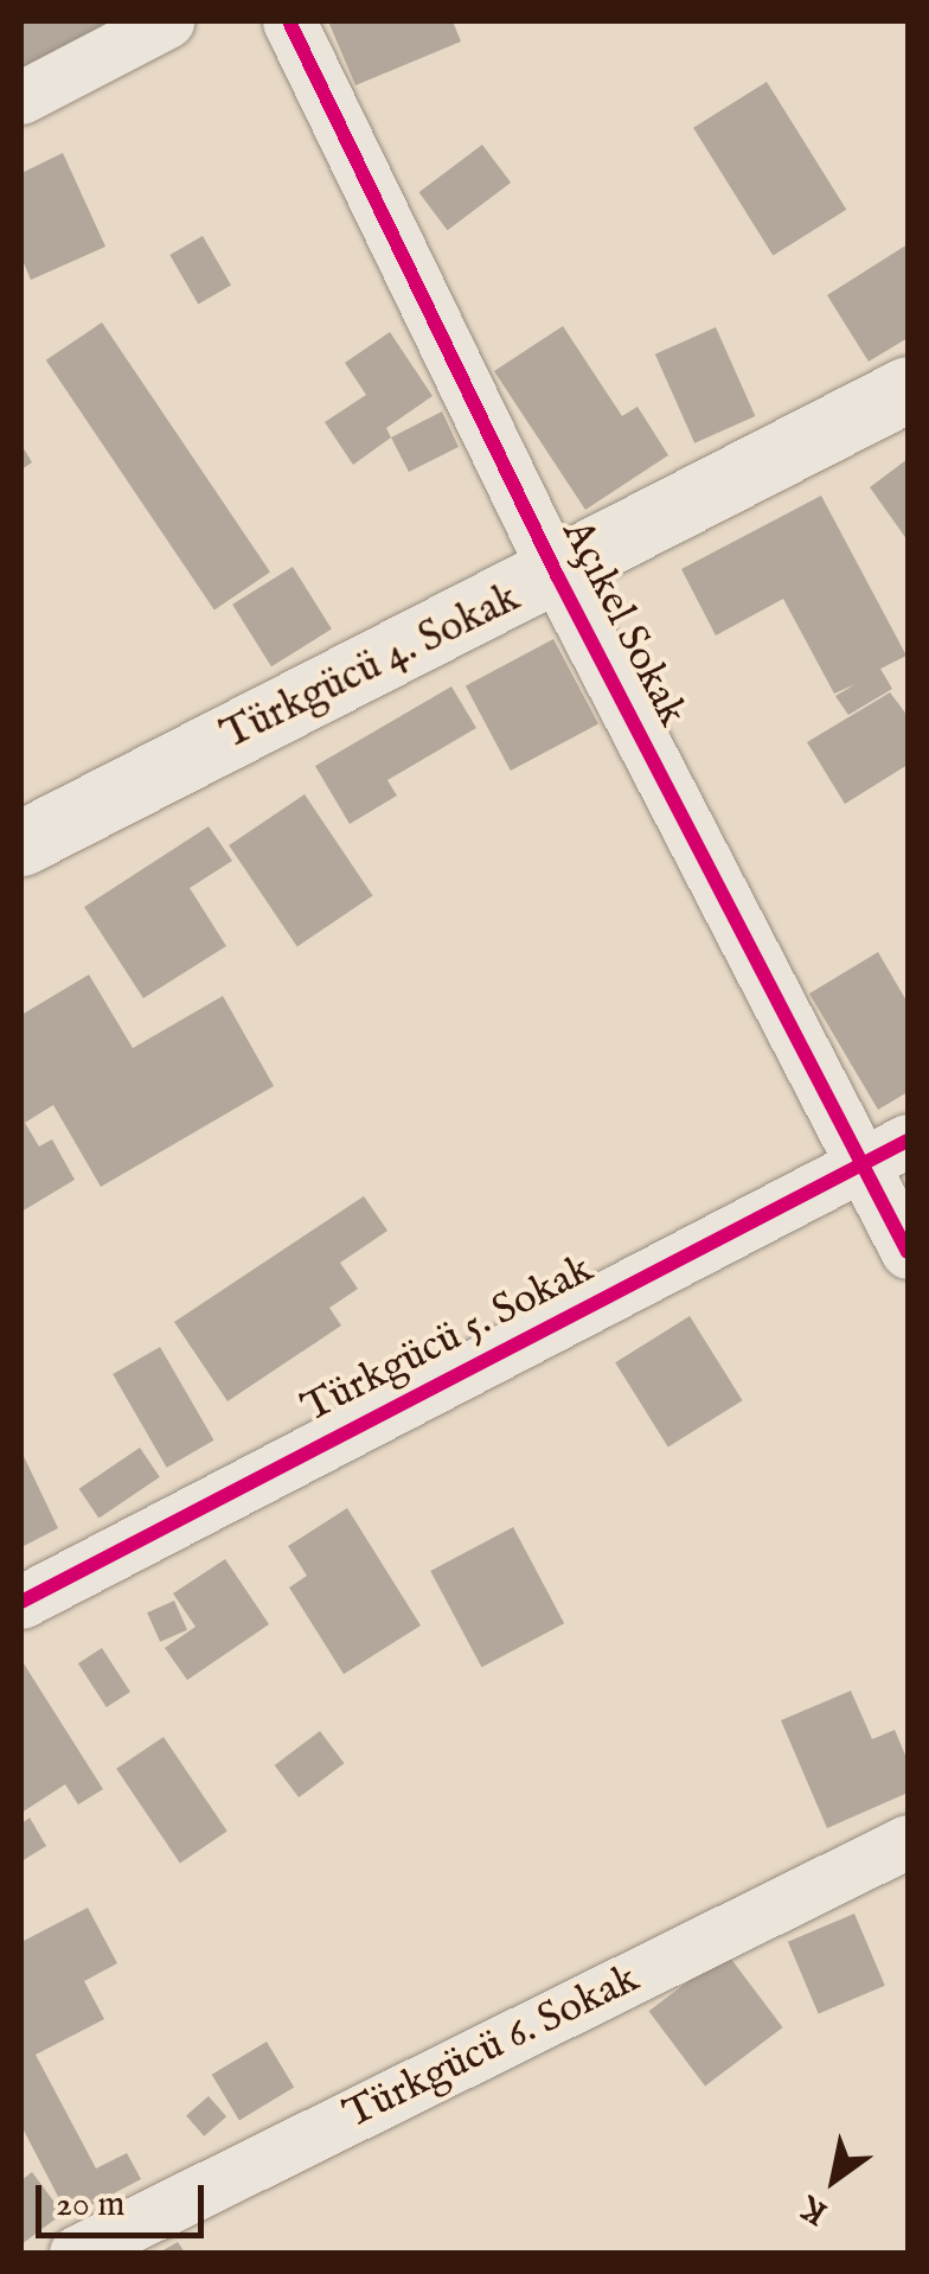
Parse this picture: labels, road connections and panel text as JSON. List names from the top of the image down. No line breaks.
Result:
{"streets":{"main road":["Türkgücü 4. Sokak"],"street":["Açıkel Sokak","Türkgücü 5. Sokak","Türkgücü 6. Sokak"]},"crossings":[["Açıkel Sokak","Türkgücü 4. Sokak"],["Açıkel Sokak","Türkgücü 5. Sokak"]],"scale_bar":"20 m","north":"bottom left"}
